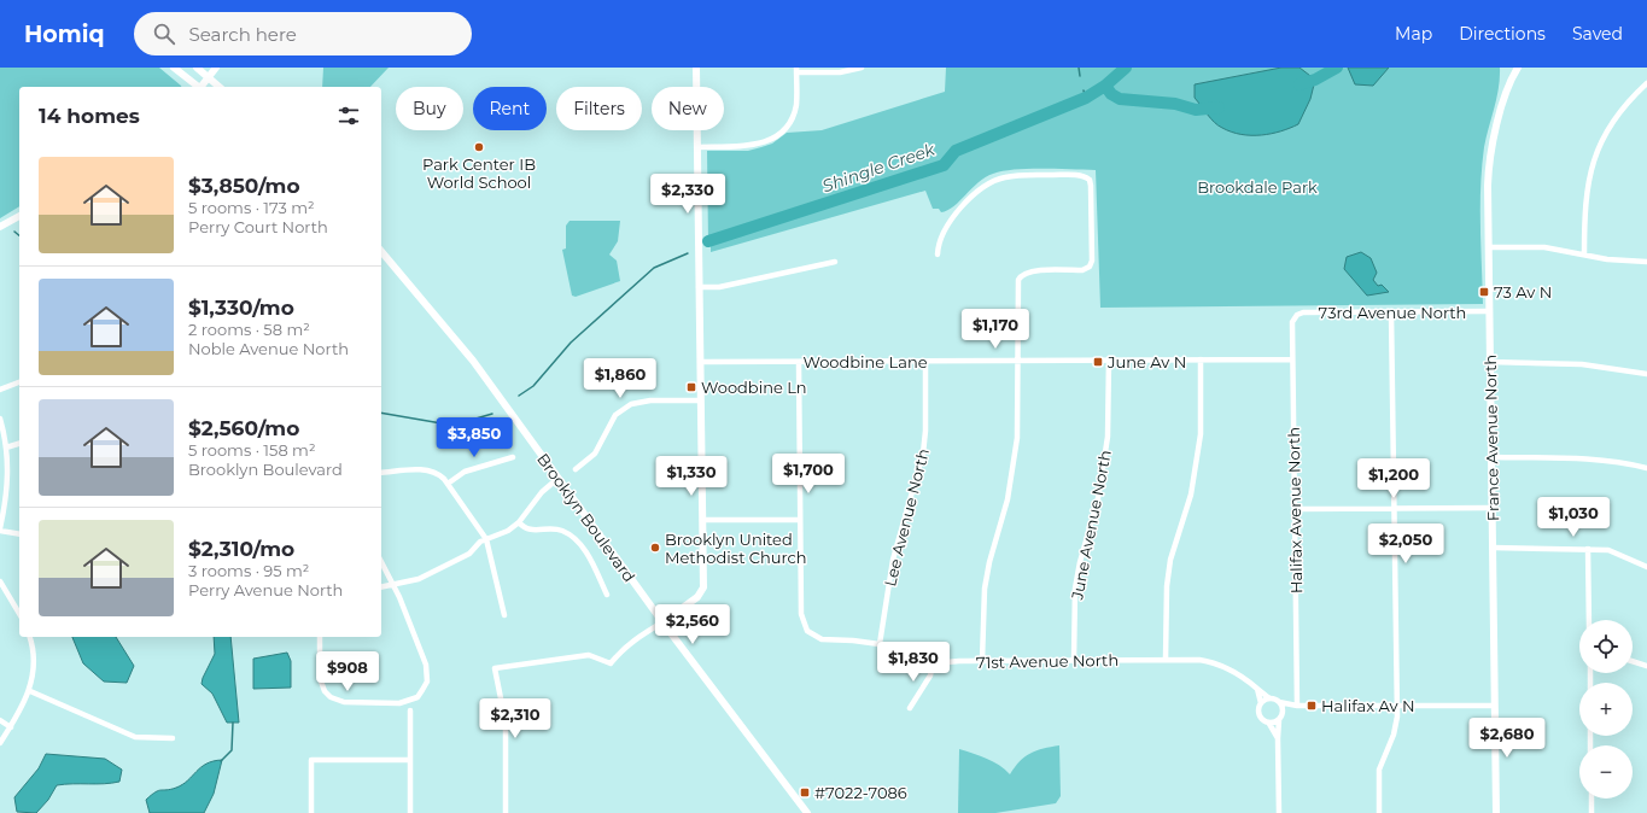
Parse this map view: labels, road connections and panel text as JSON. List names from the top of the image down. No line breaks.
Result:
{"streets":{"street":["73rd Avenue North","Woodbine Lane","France Avenue North","Halifax Avenue North","Brooklyn Boulevard","Lee Avenue North","June Avenue North","71st Avenue North"]},"crossings":[["73rd Avenue North","France Avenue North"],["73rd Avenue North","Halifax Avenue North"],["Woodbine Lane","Halifax Avenue North"],["Woodbine Lane","Lee Avenue North"],["Woodbine Lane","June Avenue North"],["Lee Avenue North","71st Avenue North"],["June Avenue North","71st Avenue North"]],"water":["Shingle Creek"],"parks":["Brookdale Park"],"places":{"other":["Park Center IB World School","Brooklyn United Methodist Church"],"transit":["73 Av N","June Av N","Woodbine Ln","Halifax Av N","#7022-7086"]},"page":{"header":"Homiq","search":"Search here","nav":["Map","Directions","Saved"],"chip":["Buy","Rent","Filters","New"],"heading":"14 homes","list":[{"name":"$3,850/mo","note":"5 rooms · 173 m² · Perry Court North"},{"name":"$1,330/mo","note":"2 rooms · 58 m² · Noble Avenue North"},{"name":"$2,560/mo","note":"5 rooms · 158 m² · Brooklyn Boulevard"},{"name":"$2,310/mo","note":"3 rooms · 95 m² · Perry Avenue North"}],"price":["$2,330","$1,170","$1,860","$3,850","$1,700","$1,330","$1,200","$1,030","$2,050","$2,560","$1,830","$908","$2,310","$2,680"],"map_buttons":["+","−"]}}
